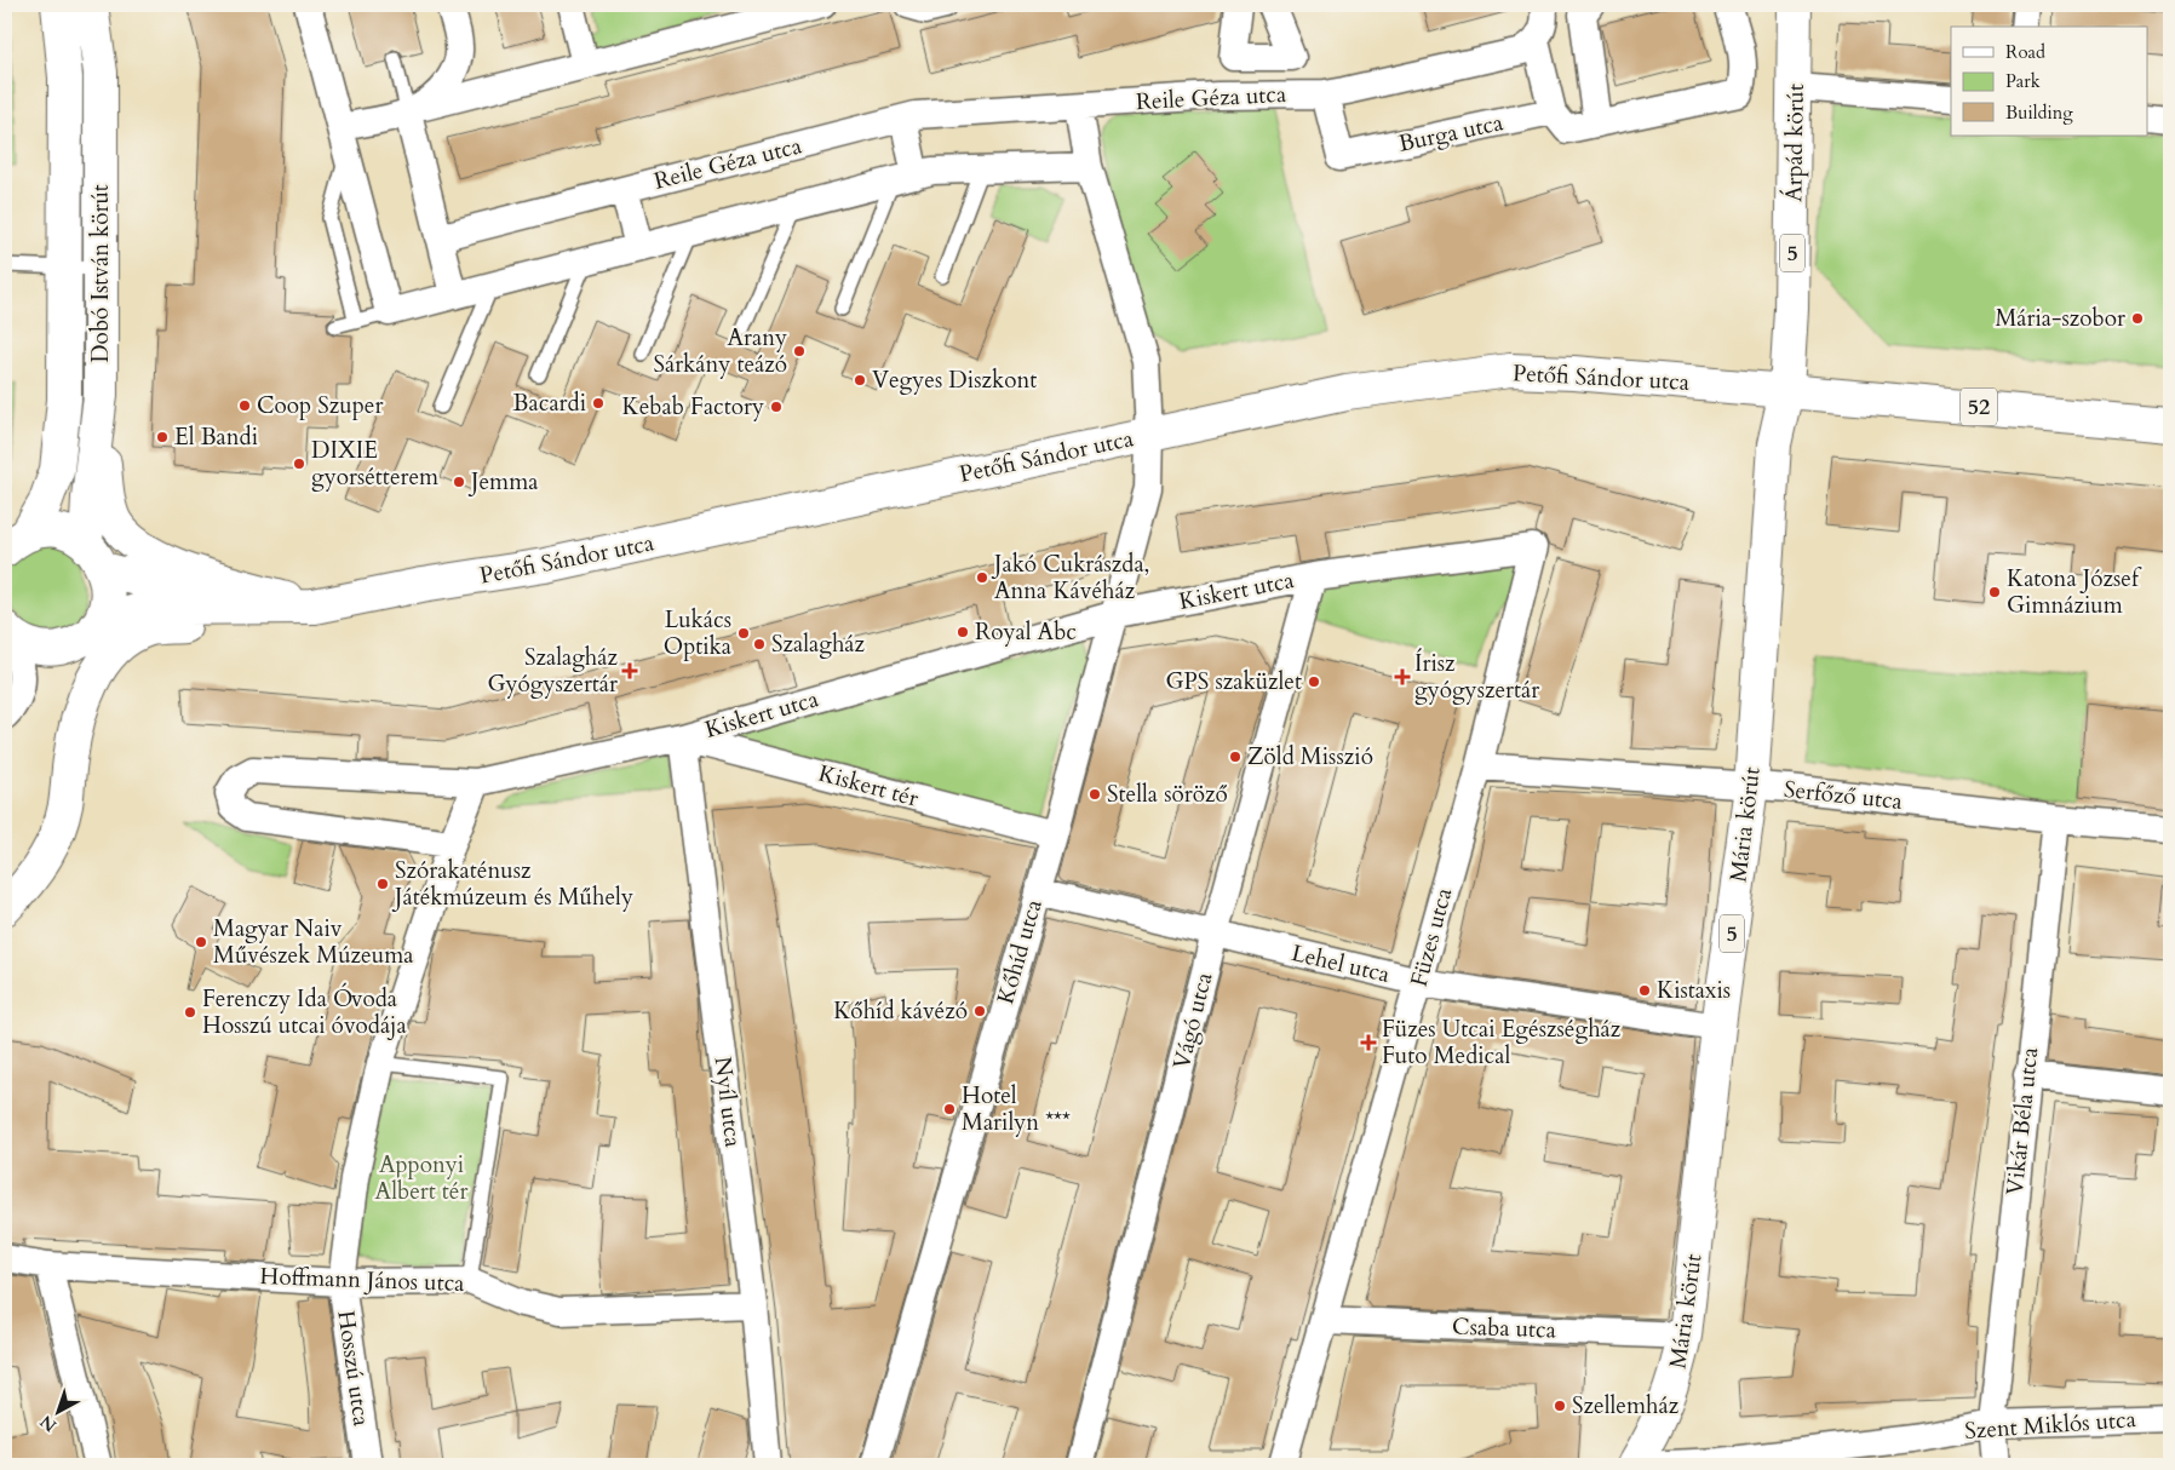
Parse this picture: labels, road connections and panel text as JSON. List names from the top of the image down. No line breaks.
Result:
{"streets":{"street":["Reile Géza utca","Burga utca","Árpád körút","5","Dobó István körút","Petőfi Sándor utca","52","Kiskert utca","Kiskert tér","Serfőző utca","Mária körút","Füzes utca","Kőhíd utca","Lehel utca","Vágó utca","Nyíl utca","Vikár Béla utca","Hoffmann János utca","Csaba utca","Hosszú utca","Szent Miklós utca"]},"crossings":[["Reile Géza utca","Burga utca"],["Reile Géza utca","Kőhíd utca"],["Árpád körút","Petőfi Sándor utca"],["Árpád körút","52"],["Árpád körút","Mária körút"],["Dobó István körút","Petőfi Sándor utca"],["Petőfi Sándor utca","52"],["Petőfi Sándor utca","Mária körút"],["Petőfi Sándor utca","Kőhíd utca"],["52","Mária körút"],["Kiskert utca","Kiskert tér"],["Kiskert utca","Füzes utca"],["Kiskert utca","Kőhíd utca"],["Kiskert utca","Vágó utca"],["Kiskert utca","Nyíl utca"],["Kiskert utca","Hosszú utca"],["Kiskert tér","Kőhíd utca"],["Kiskert tér","Nyíl utca"],["Serfőző utca","Mária körút"],["Serfőző utca","Füzes utca"],["Serfőző utca","Vikár Béla utca"],["Mária körút","Lehel utca"],["Mária körút","Csaba utca"],["Füzes utca","Lehel utca"],["Füzes utca","Csaba utca"],["Kőhíd utca","Lehel utca"],["Lehel utca","Vágó utca"],["Nyíl utca","Hoffmann János utca"],["Vikár Béla utca","Szent Miklós utca"],["Hoffmann János utca","Hosszú utca"]],"parks":["Apponyi Albert tér"],"places":{"other":["Mária-szobor","Arany Sárkány teázó","Vegyes Diszkont","Bacardi","Coop Szuper","Kebab Factory","El Bandi","DIXIE gyorsétterem","Jemma","Jakó Cukrászda, Anna Kávéház","Katona József Gimnázium","Royal Abc","Lukács Optika","Szalagház","GPS szaküzlet","Zöld Misszió","Stella söröző","Szórakaténusz Játékmúzeum és Műhely","Magyar Naiv Művészek Múzeuma","Kistaxis","Kőhíd kávézó","Ferenczy Ida Óvoda Hosszú utcai óvodája","Hotel Marilyn ***","Szellemház"],"health":["Szalagház Gyógyszertár","Írisz gyógyszertár","Füzes Utcai Egészségház Futo Medical"]},"legend":["Road","Park","Building"],"north":"bottom left"}
